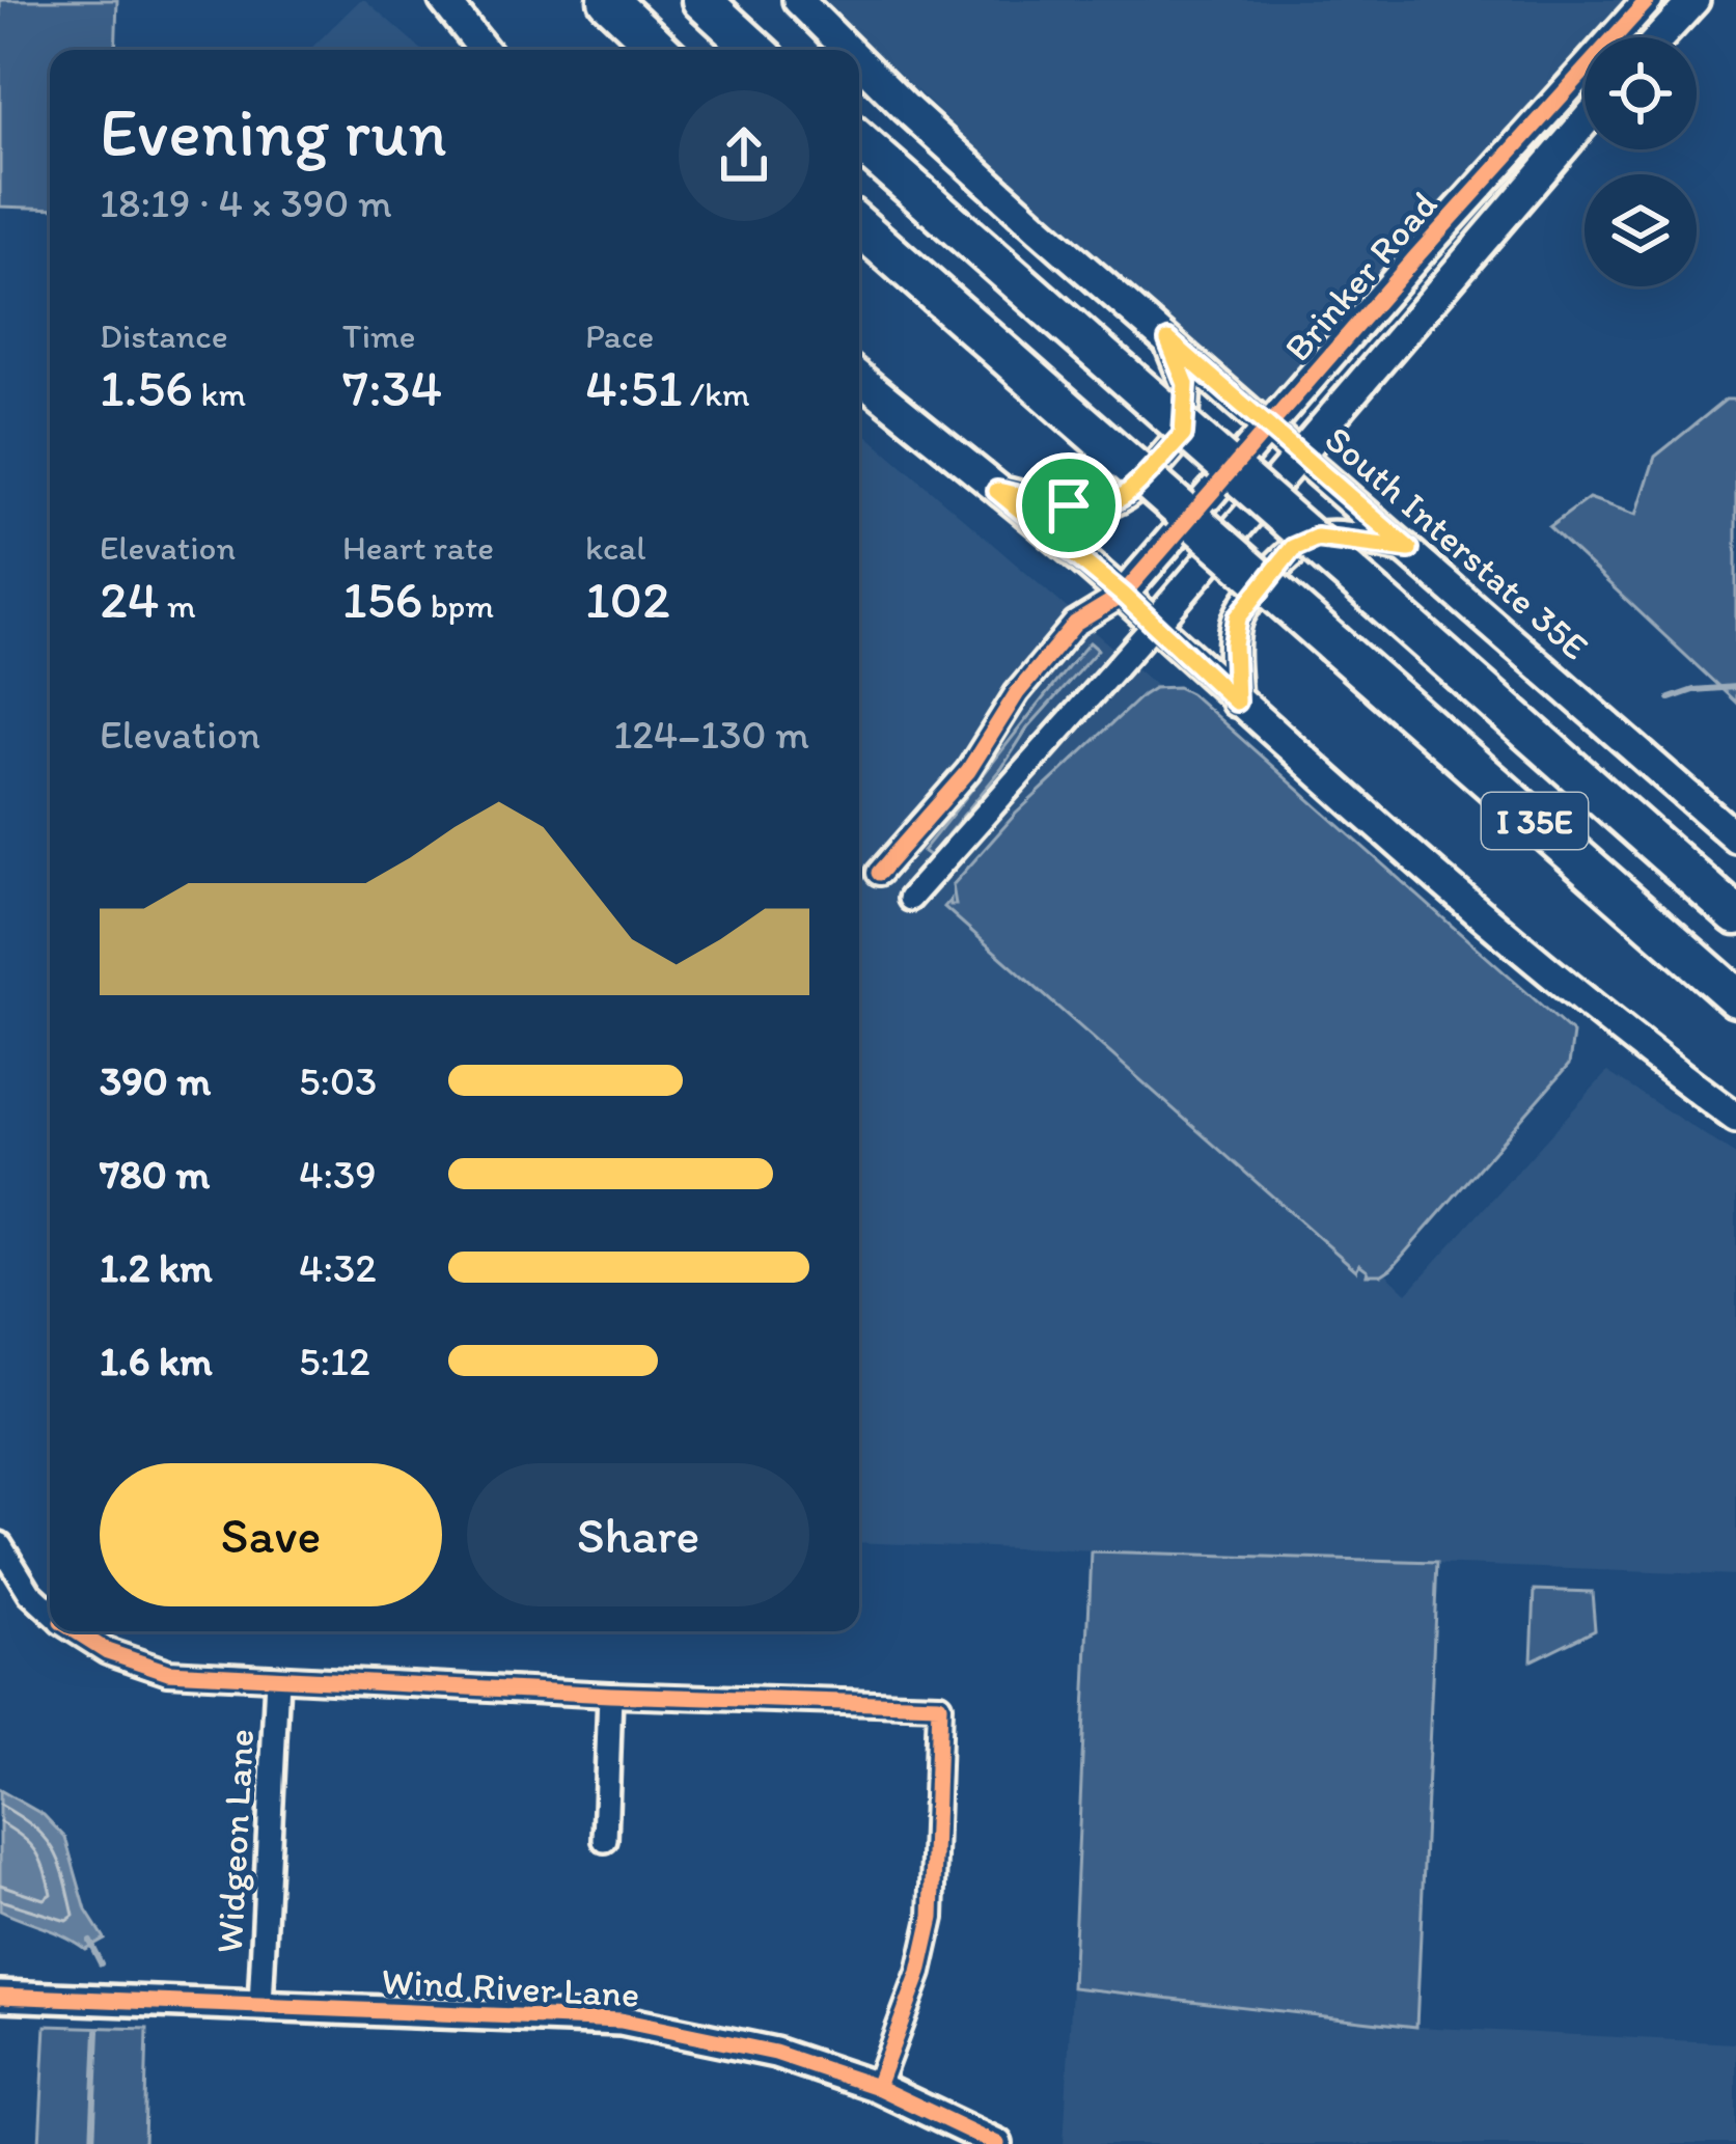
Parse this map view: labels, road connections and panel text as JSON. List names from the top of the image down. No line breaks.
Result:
{"streets":{"highway":["I 35E"],"main road":["Brinker Road","South Interstate 35E","Wind River Lane"],"street":["Widgeon Lane"]},"crossings":[["Brinker Road","South Interstate 35E"],["Widgeon Lane","Wind River Lane"]],"page":{"heading":["Evening run","18:19 · 4 × 390 m"],"stats":[["Distance","1.56 km"],["Time","7:34"],["Pace","4:51 /km"],["Elevation","24 m"],["Heart rate","156 bpm"],["kcal","102"]],"chart":["Elevation","124–130 m"],"list":[{"name":"390 m","note":"5:03"},{"name":"780 m","note":"4:39"},{"name":"1.2 km","note":"4:32"},{"name":"1.6 km","note":"5:12"}],"buttons":["Save","Share"]}}
